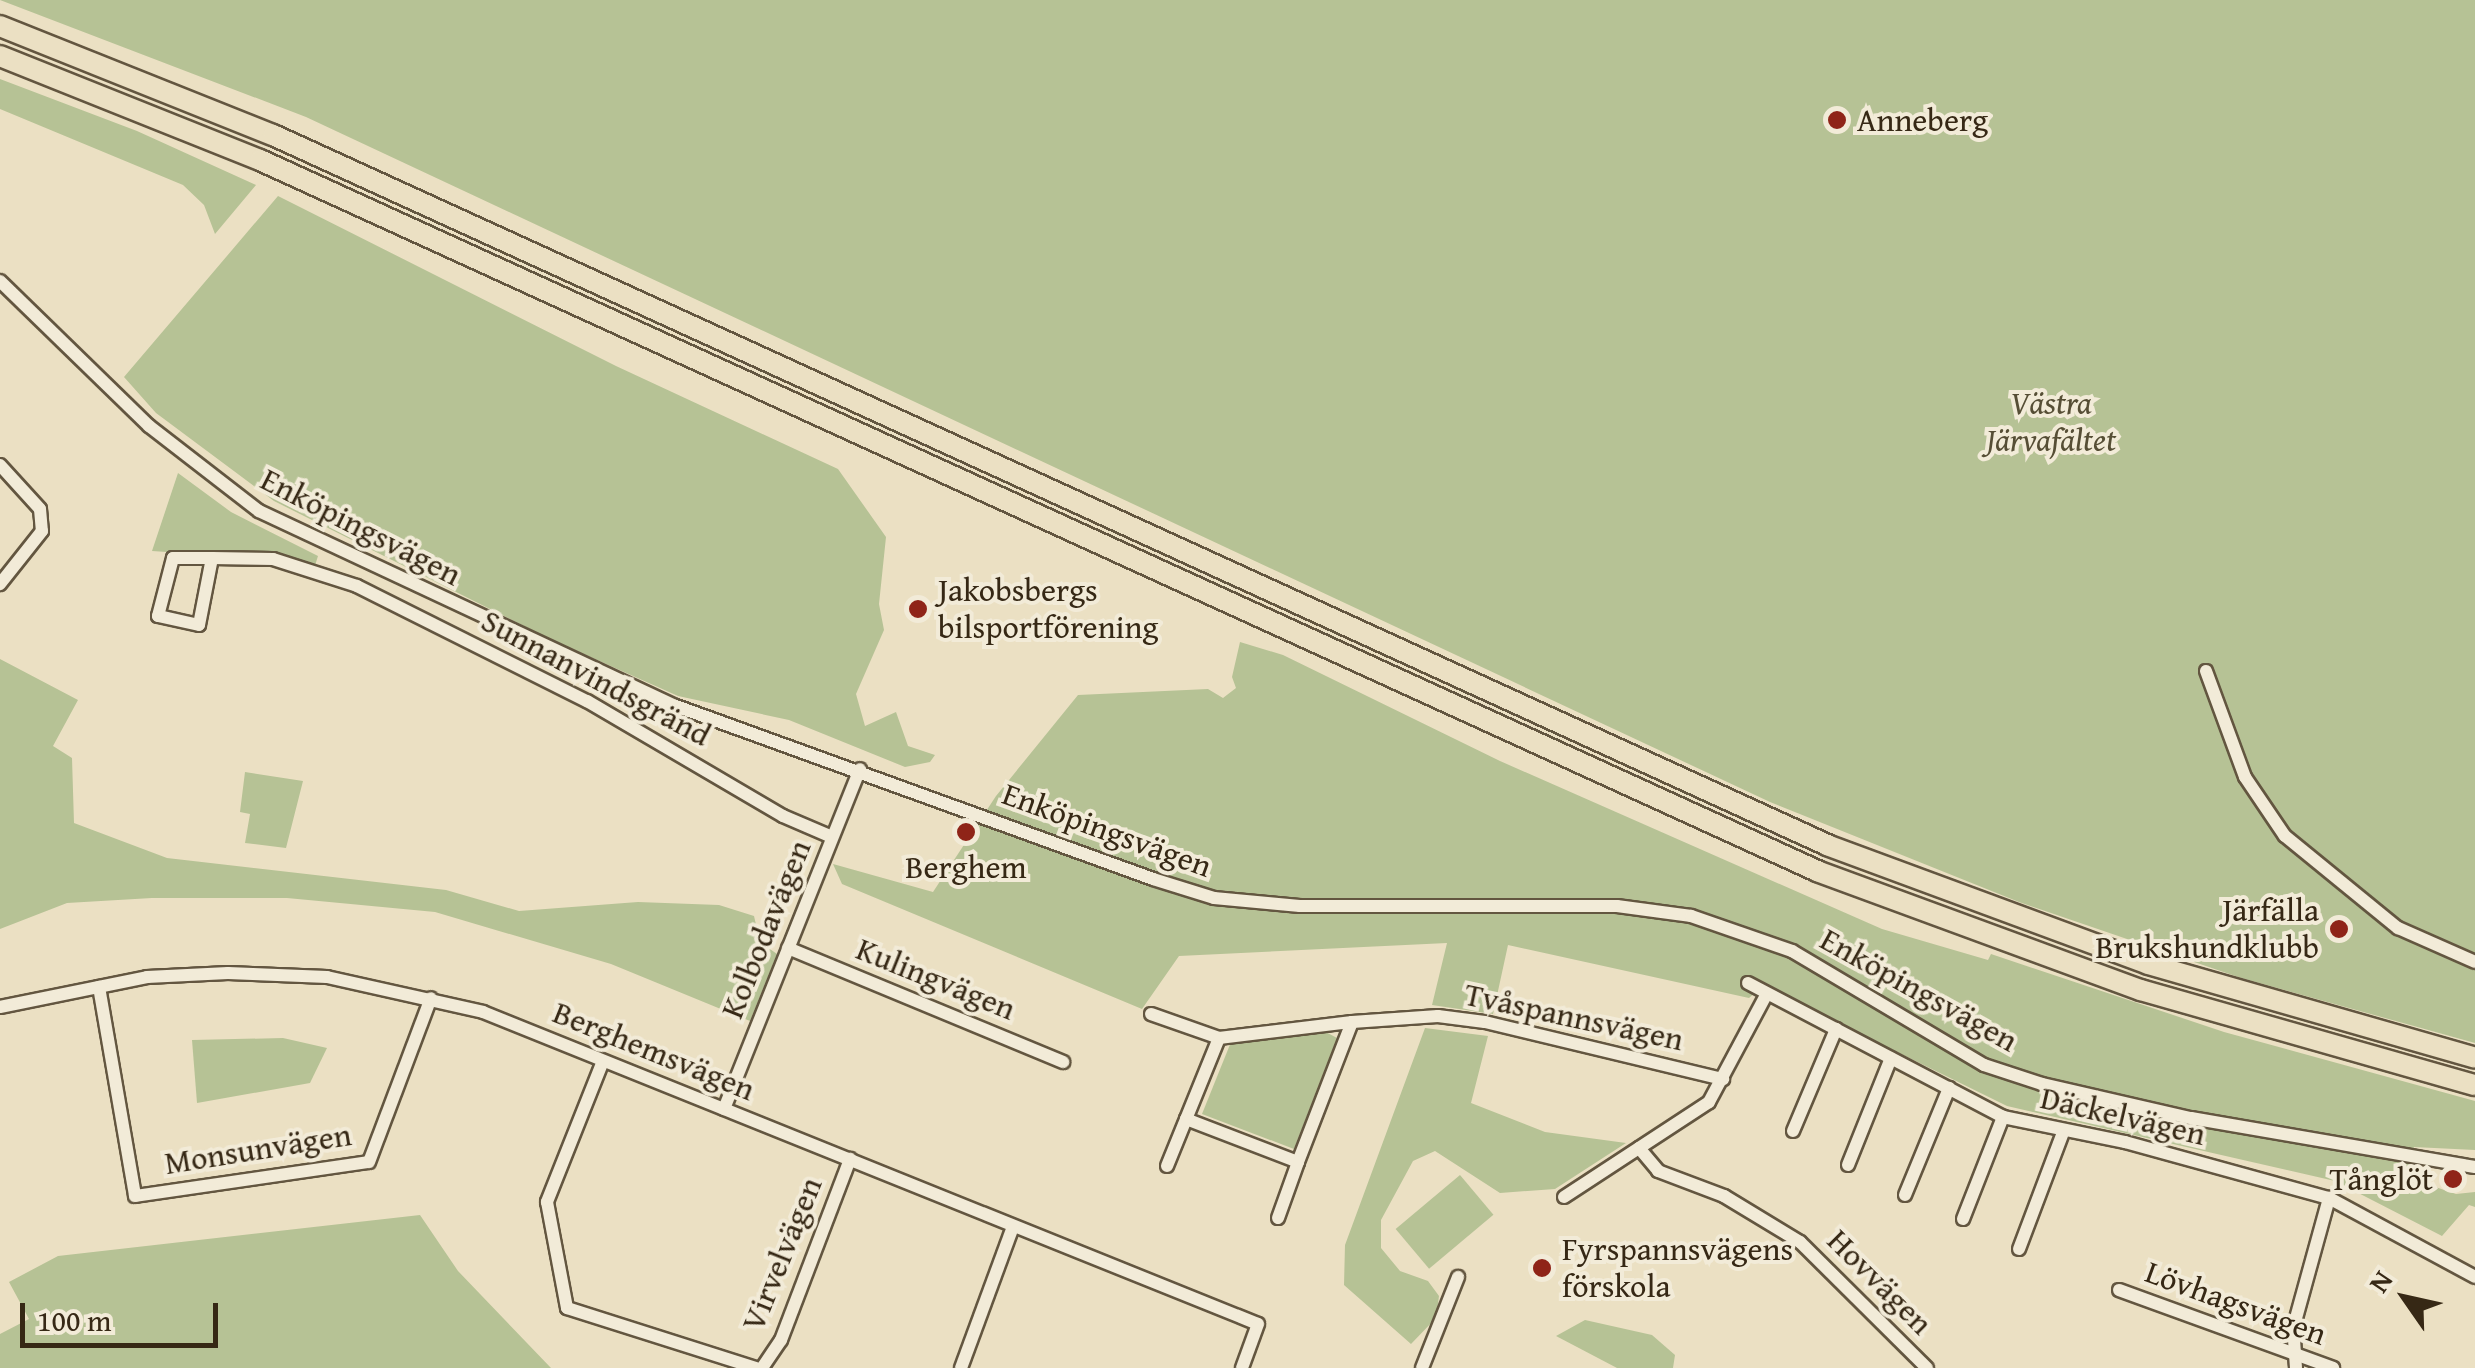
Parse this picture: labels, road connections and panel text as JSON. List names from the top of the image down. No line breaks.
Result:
{"streets":{"street":["Enköpingsvägen","Sunnanvindsgränd","Kolbodavägen","Kulingvägen","Tvåspannsvägen","Berghemsvägen","Däckelvägen","Monsunvägen","Virvelvägen","Hovvägen","Lövhagsvägen"]},"crossings":[["Enköpingsvägen","Kolbodavägen"],["Sunnanvindsgränd","Kolbodavägen"],["Kolbodavägen","Kulingvägen"],["Kolbodavägen","Berghemsvägen"],["Berghemsvägen","Monsunvägen"],["Berghemsvägen","Virvelvägen"]],"parks":["Västra Järvafältet"],"places":["Anneberg","Jakobsbergs bilsportförening","Berghem","Järfälla Brukshundklubb","Tånglöt","Fyrspannsvägens förskola"],"scale_bar":"100 m","north":"top left"}
